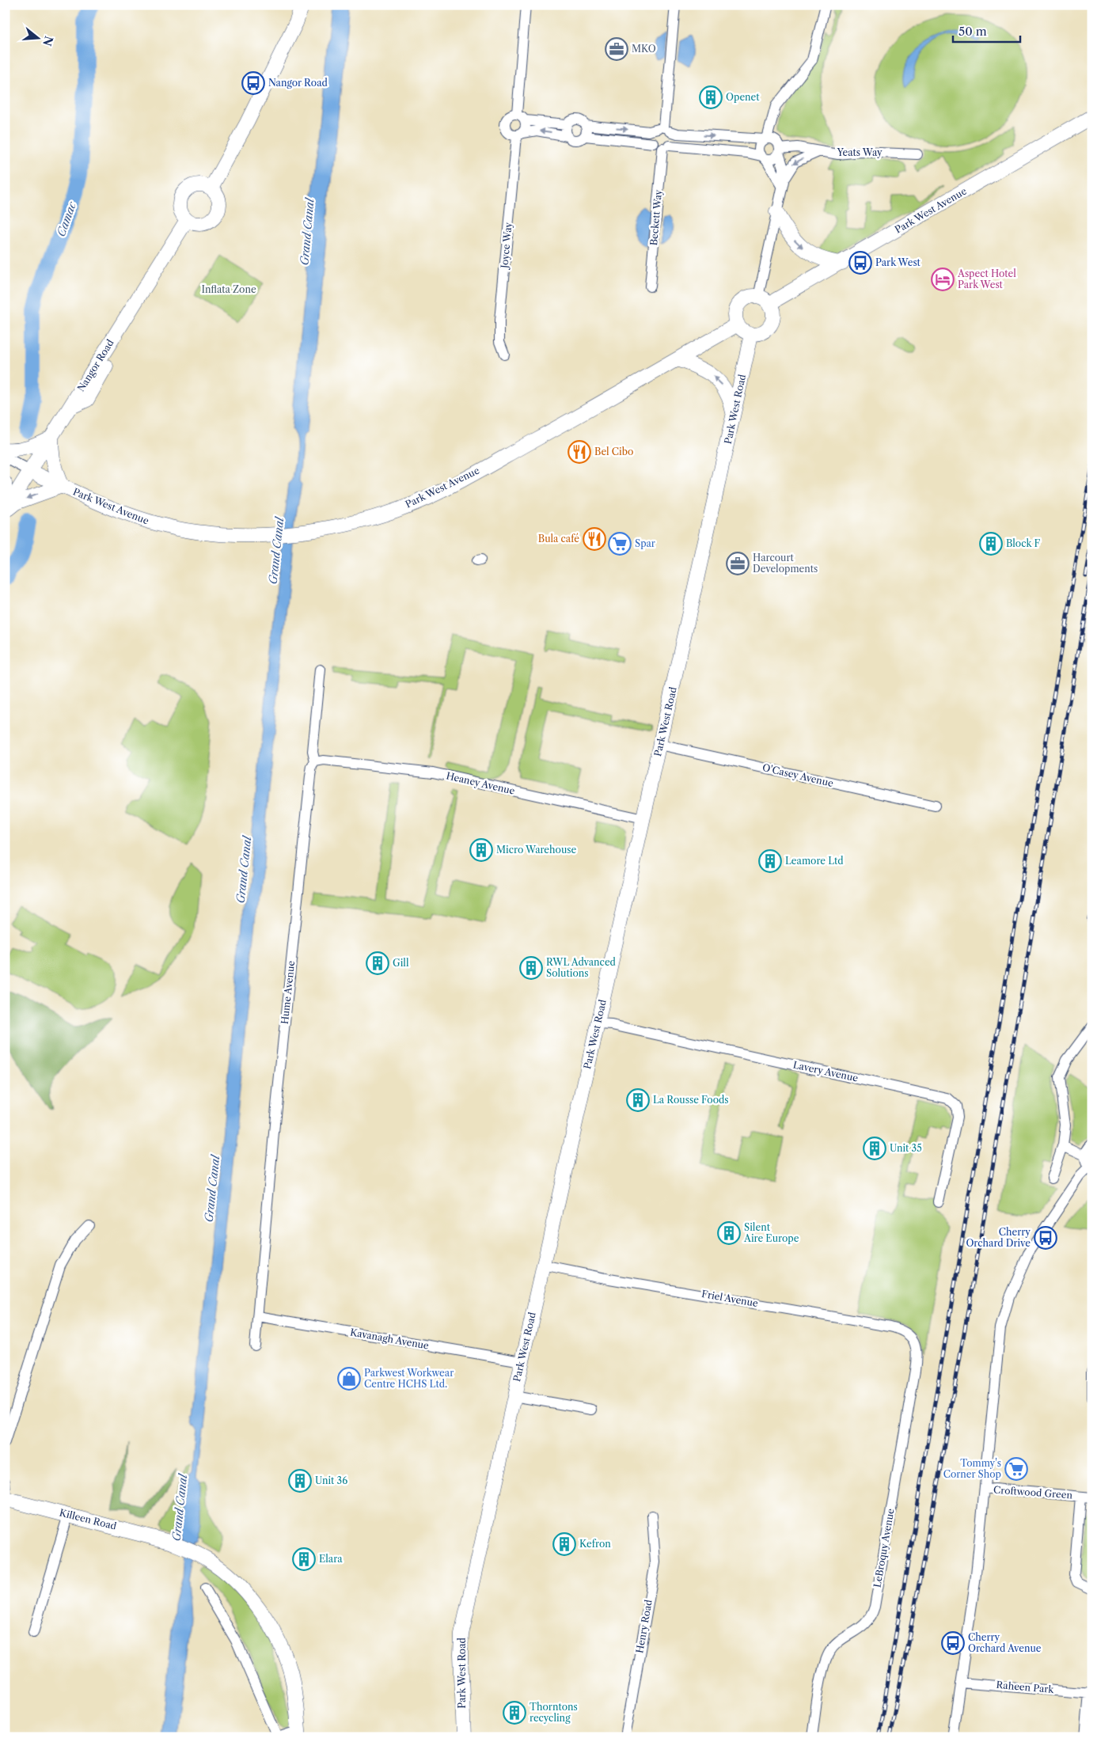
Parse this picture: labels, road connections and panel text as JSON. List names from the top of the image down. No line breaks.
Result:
{"streets":{"street":["Yeats Way","Park West Avenue","Beckett Way","Joyce Way","Nangor Road","Park West Road","O'Casey Avenue","Heaney Avenue","Hume Avenue","Lavery Avenue","Friel Avenue","Kavanagh Avenue","Croftwood Green","Killeen Road","LeBroquy Avenue","Henry Road","Raheen Park"]},"crossings":[["Park West Avenue","Park West Road"],["Park West Road","O'Casey Avenue"],["Park West Road","Heaney Avenue"],["Park West Road","Lavery Avenue"],["Park West Road","Friel Avenue"],["Park West Road","Kavanagh Avenue"],["Heaney Avenue","Hume Avenue"],["Hume Avenue","Kavanagh Avenue"],["Friel Avenue","LeBroquy Avenue"]],"water":["Camac","Grand Canal"],"parks":["Inflata Zone"],"places":{"office":["MKO","Harcourt Developments"],"bus stop":["Nangor Road","Park West","Cherry Orchard Drive","Cherry Orchard Avenue"],"building":["Openet","Block F","Micro Warehouse","Leamore Ltd","Gill","RWL Advanced Solutions","La Rousse Foods","Unit 35","Silent Aire Europe","Unit 36","Kefron","Elara","Thorntons recycling"],"hotel":["Aspect Hotel Park West"],"restaurant":["Bel Cibo","Bula café"],"supermarket":["Spar","Tommy's Corner Shop"],"shop":["Parkwest Workwear Centre HCHS Ltd."]},"scale_bar":"50 m","north":"right"}
